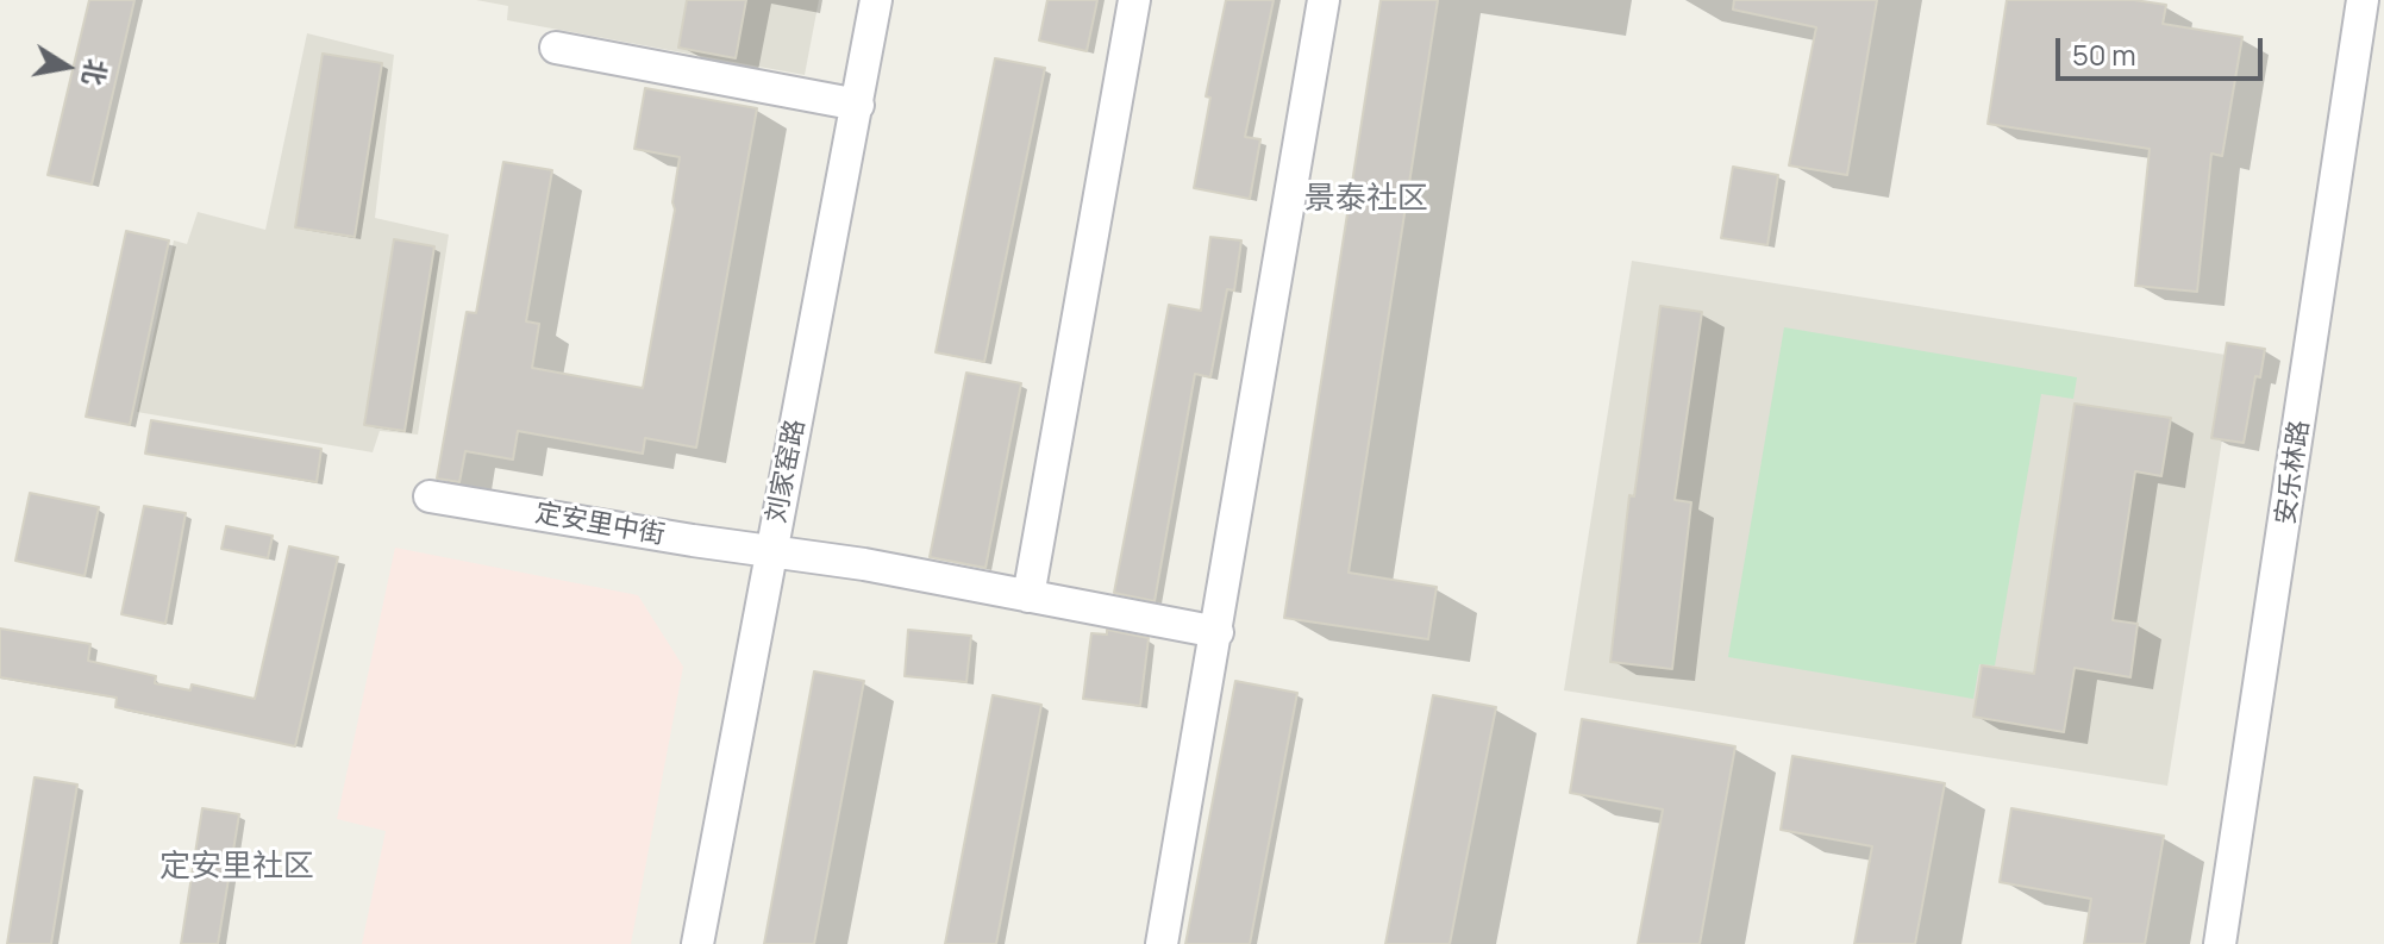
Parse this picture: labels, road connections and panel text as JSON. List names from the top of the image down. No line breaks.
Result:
{"streets":{"street":["刘家窑路","安乐林路","定安里中街"]},"crossings":[["刘家窑路","定安里中街"]],"districts":["景泰社区","定安里社区"],"scale_bar":"50 m","north":"right"}
